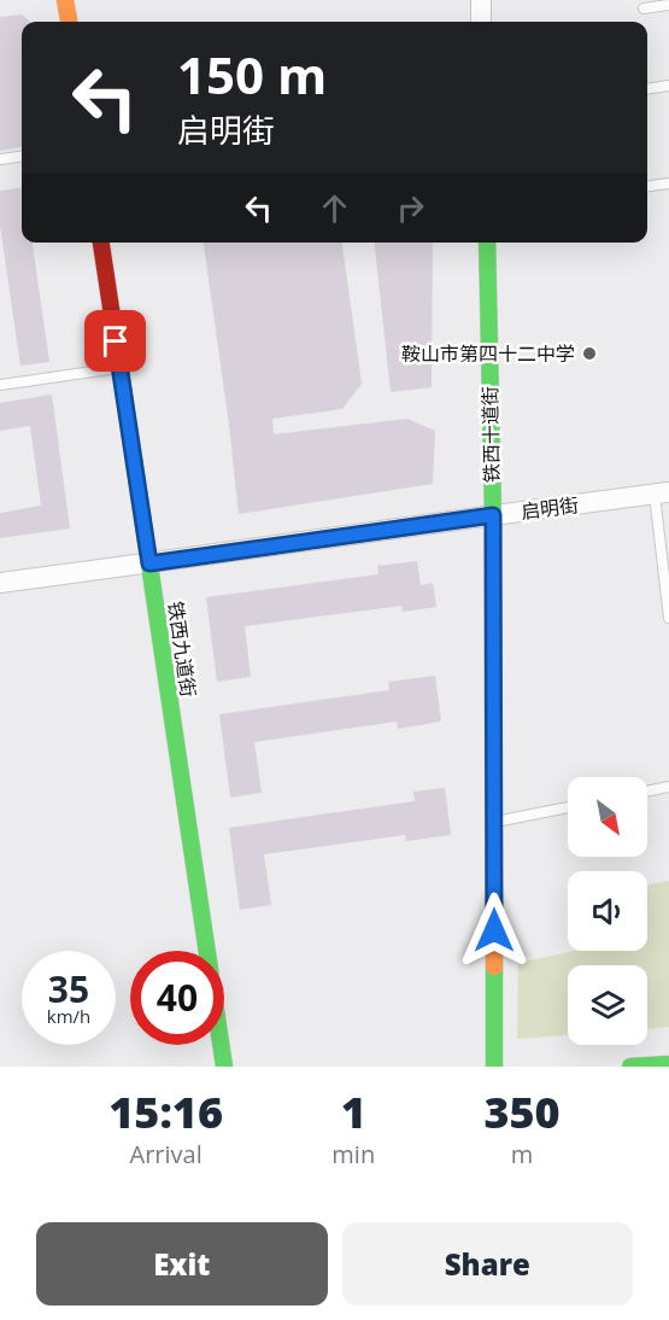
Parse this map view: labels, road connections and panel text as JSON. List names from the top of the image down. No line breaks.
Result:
{"streets":{"main road":["铁西十道街","铁西九道街"],"street":["启明街"]},"crossings":[["铁西十道街","启明街"],["启明街","铁西九道街"]],"places":["鞍山市第四十二中学"],"north":"bottom right","page":{"turn":["150 m","启明街"],"speed":"35 km/h","limit":"40","eta":["15:16","Arrival","1","min","350","m"],"buttons":["Exit","Share"]}}
